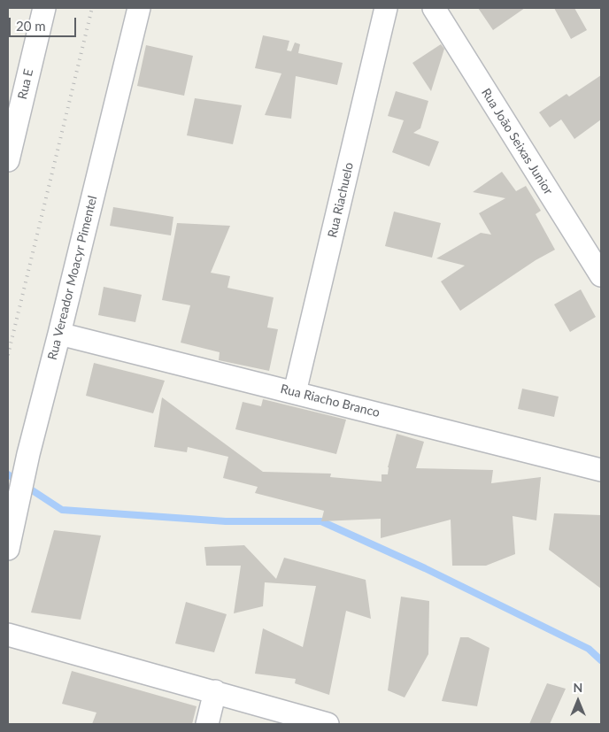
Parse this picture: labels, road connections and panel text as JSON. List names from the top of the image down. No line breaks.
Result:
{"streets":{"street":["Rua E","Rua João Seixas Junior","Rua Riachuelo","Rua Vereador Moacyr Pimentel","Rua Riacho Branco"]},"crossings":[["Rua Riachuelo","Rua Riacho Branco"],["Rua Vereador Moacyr Pimentel","Rua Riacho Branco"]],"scale_bar":"20 m","north":"top"}
